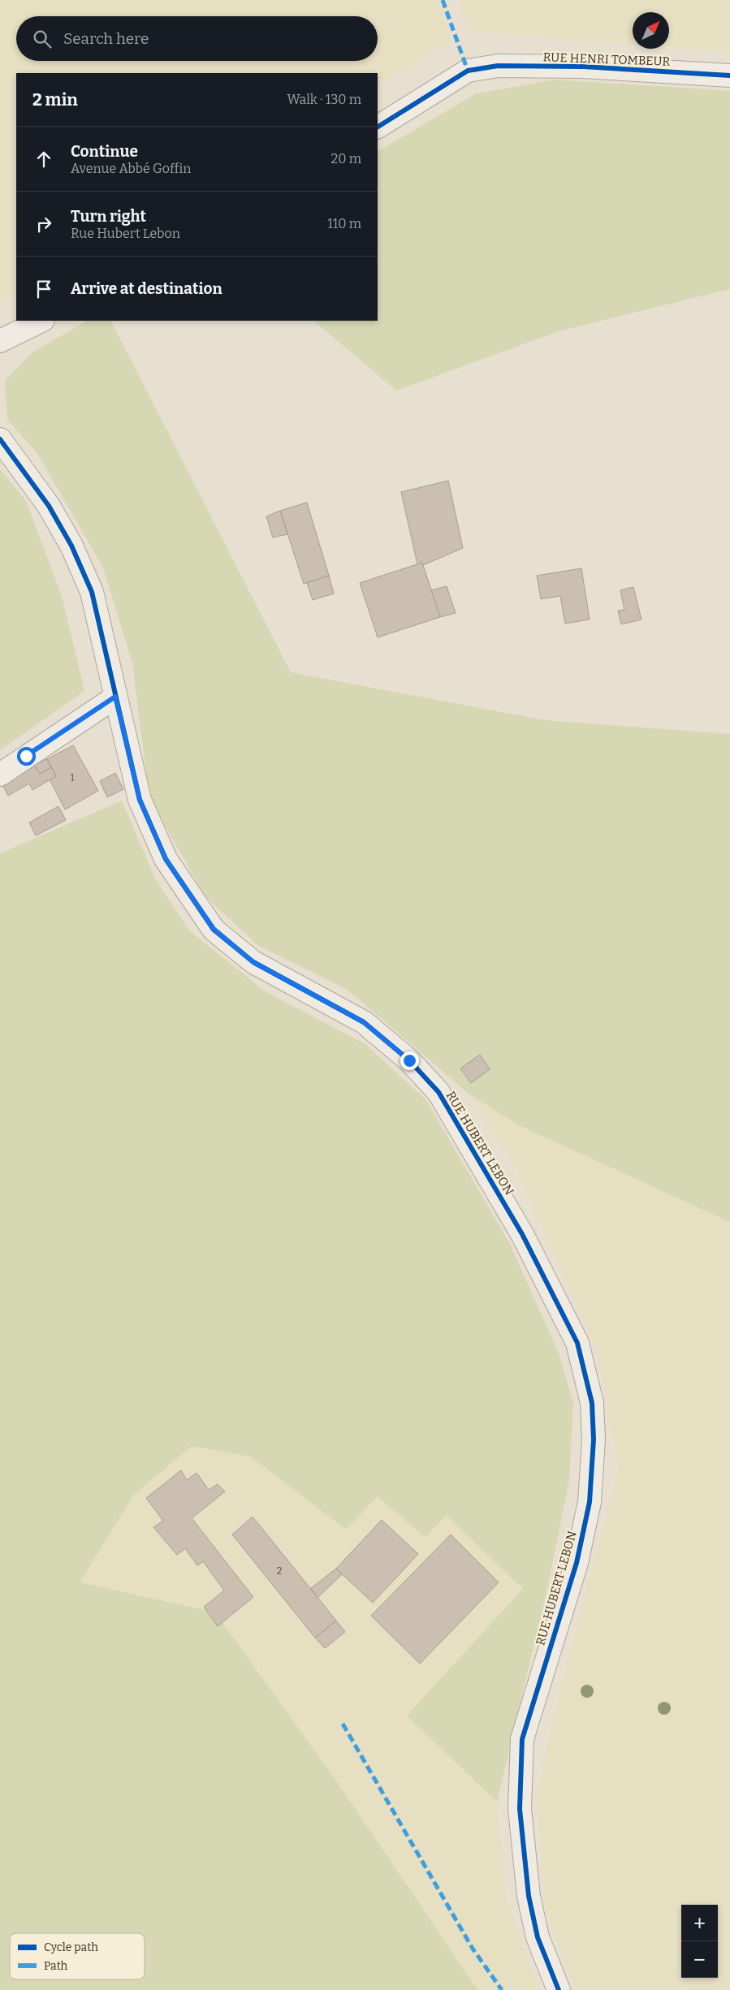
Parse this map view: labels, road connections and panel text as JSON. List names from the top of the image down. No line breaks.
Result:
{"streets":{"street":["RUE HENRI TOMBEUR","RUE HUBERT LEBON"]},"house_numbers":["1","2"],"legend":["Cycle path","Path"],"north":"top right","page":{"search":"Search here","heading":["2 min","Walk · 130 m"],"list":[["Continue","Avenue Abbé Goffin","20 m"],["Turn right","Rue Hubert Lebon","110 m"],"Arrive at destination"],"map_buttons":["+","−"]}}
